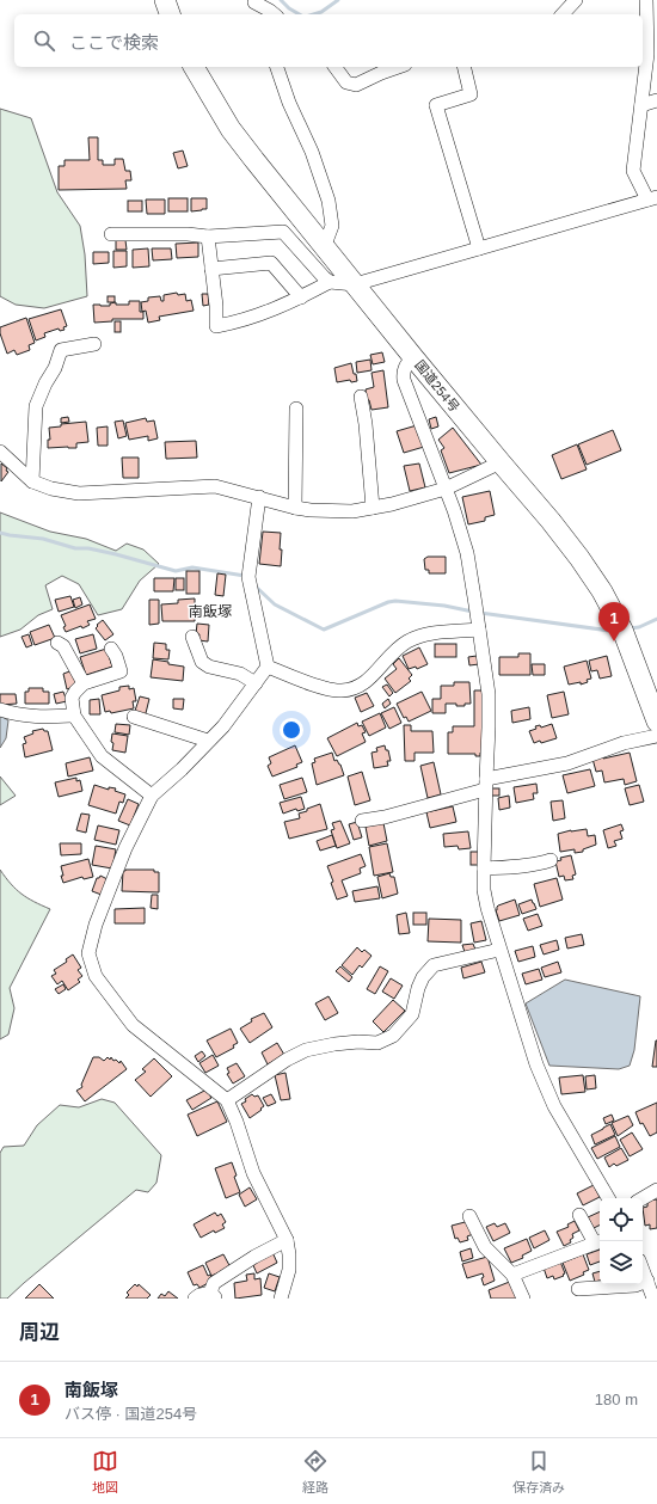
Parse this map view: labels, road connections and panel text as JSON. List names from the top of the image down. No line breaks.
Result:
{"streets":{"highway":["国道254号"]},"districts":["南飯塚"],"page":{"search":"ここで検索","pins":"1","heading":"周辺","list":[{"mark":"1","name":"南飯塚","note":"バス停 · 国道254号","value":"180 m"}],"nav":["地図","経路","保存済み"]}}
